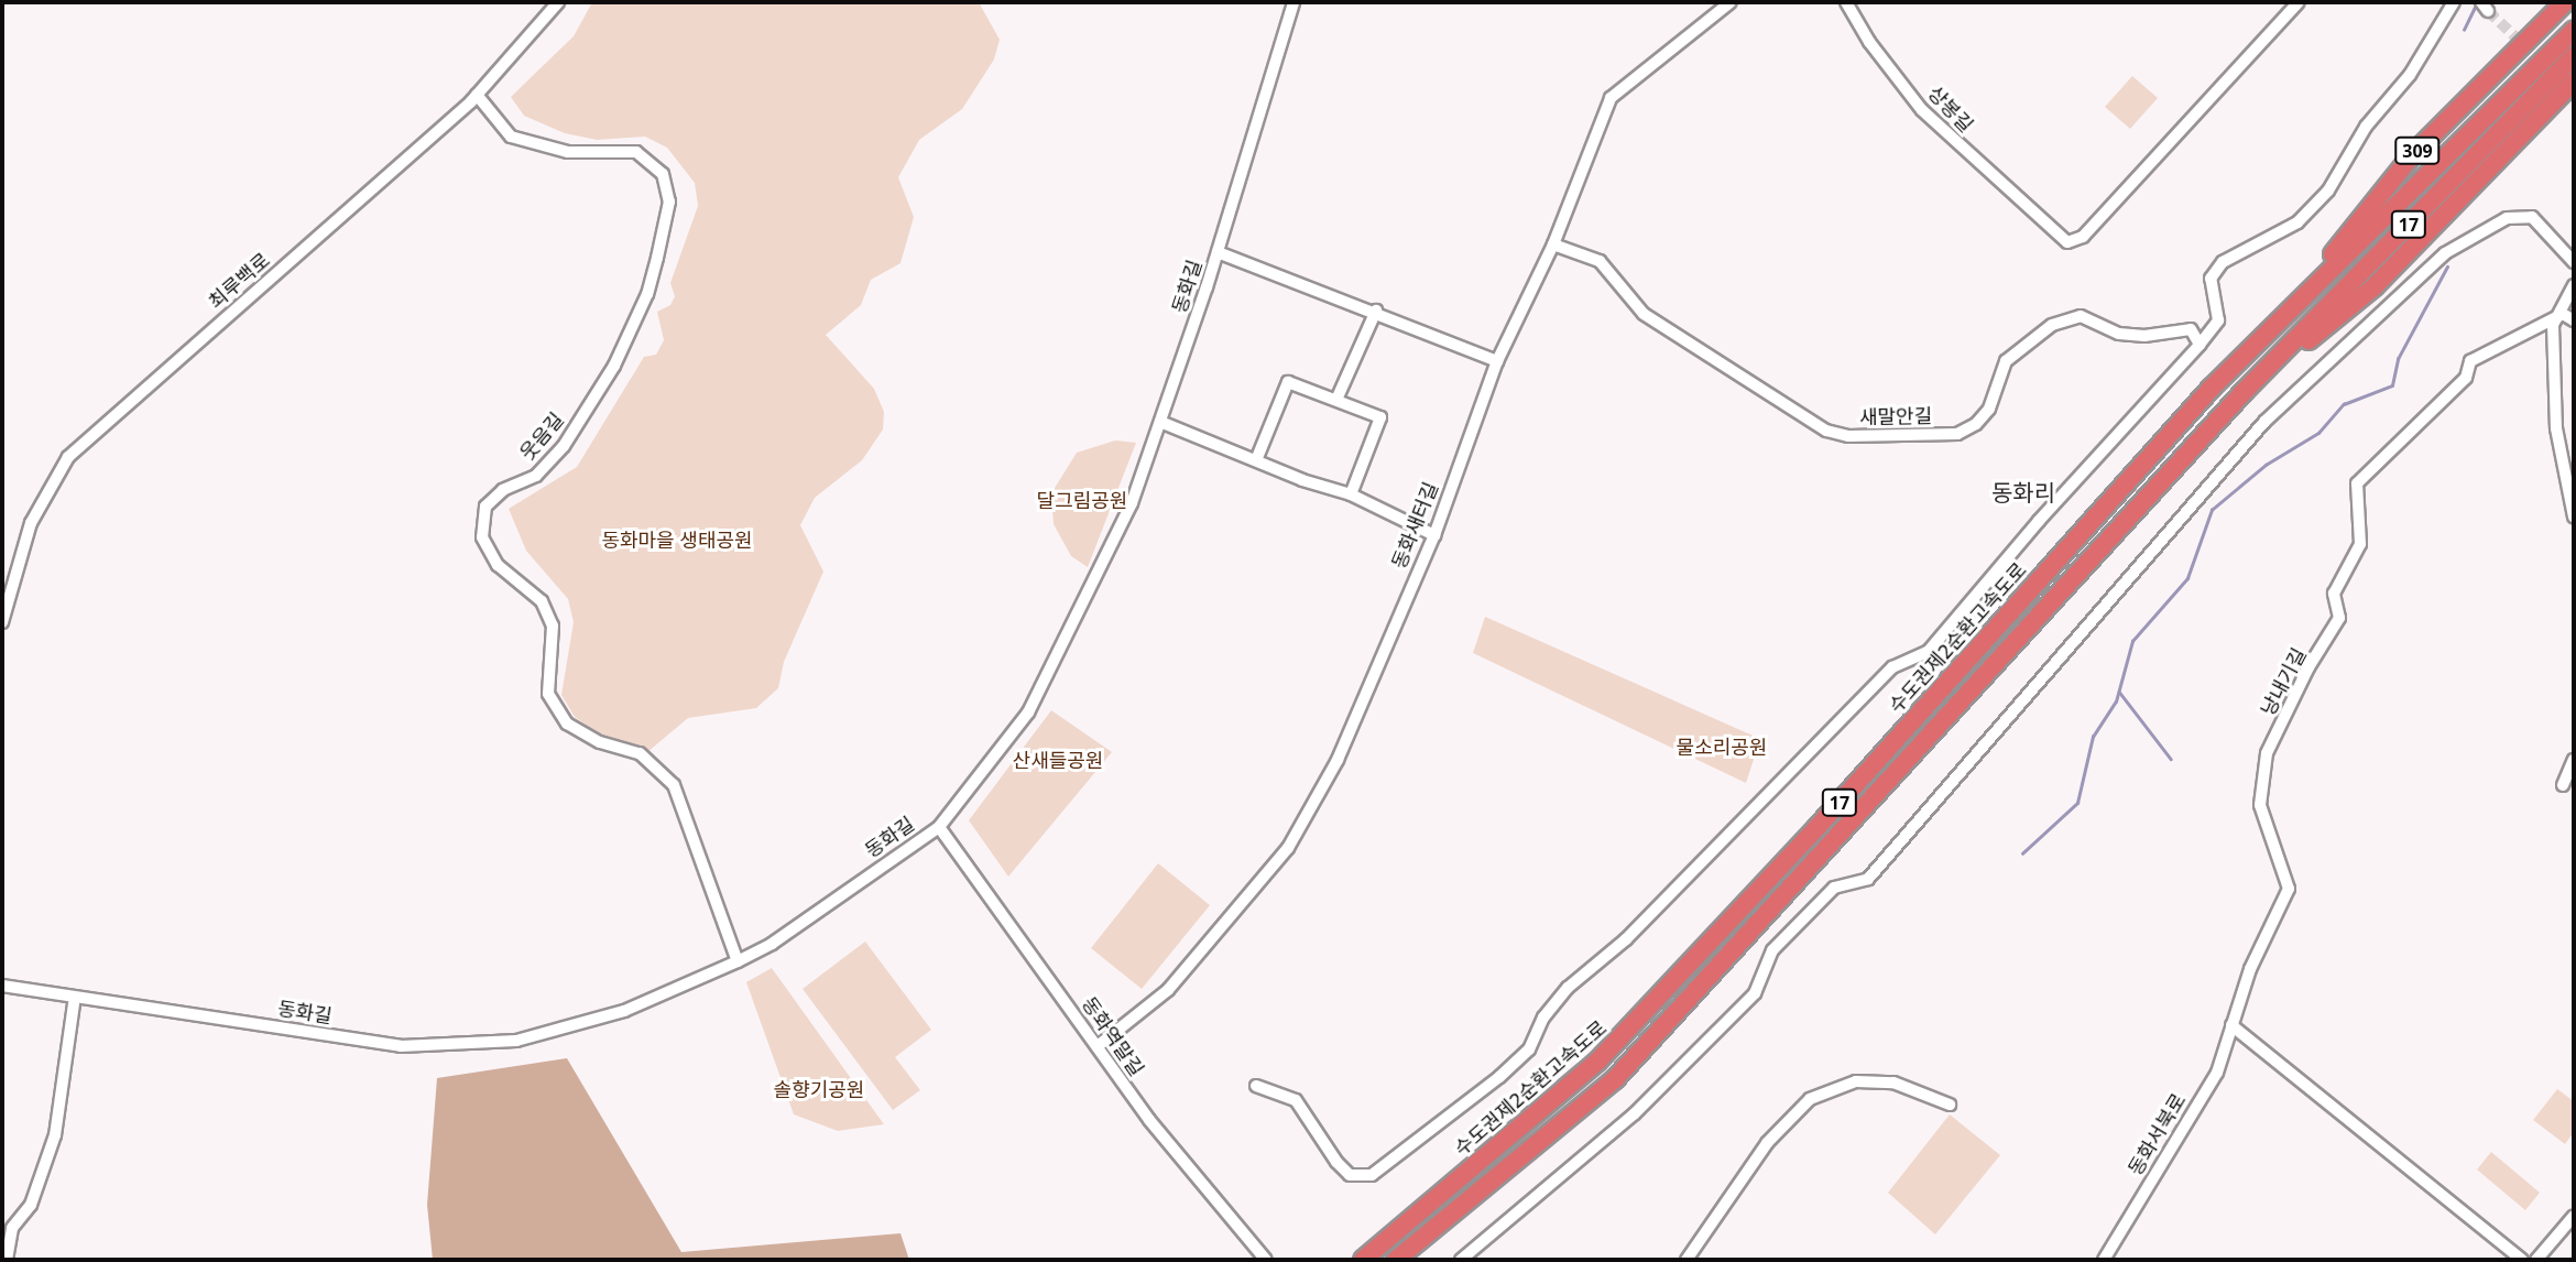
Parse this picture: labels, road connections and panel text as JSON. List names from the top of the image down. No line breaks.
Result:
{"streets":{"highway":["309","17","수도권제2순환고속도로"],"street":["상봉길","최루백로","동화길","새말안길","웃음길","동화새터길","낭내기길","동화역말길","동화서북로"]},"crossings":[["309","수도권제2순환고속도로"],["최루백로","웃음길"],["동화길","웃음길"],["동화길","동화역말길"],["새말안길","동화새터길"],["동화새터길","동화역말길"],["낭내기길","동화서북로"]],"districts":["동화리"],"parks":["달그림공원","동화마을 생태공원","물소리공원","산새들공원","솔향기공원"]}
